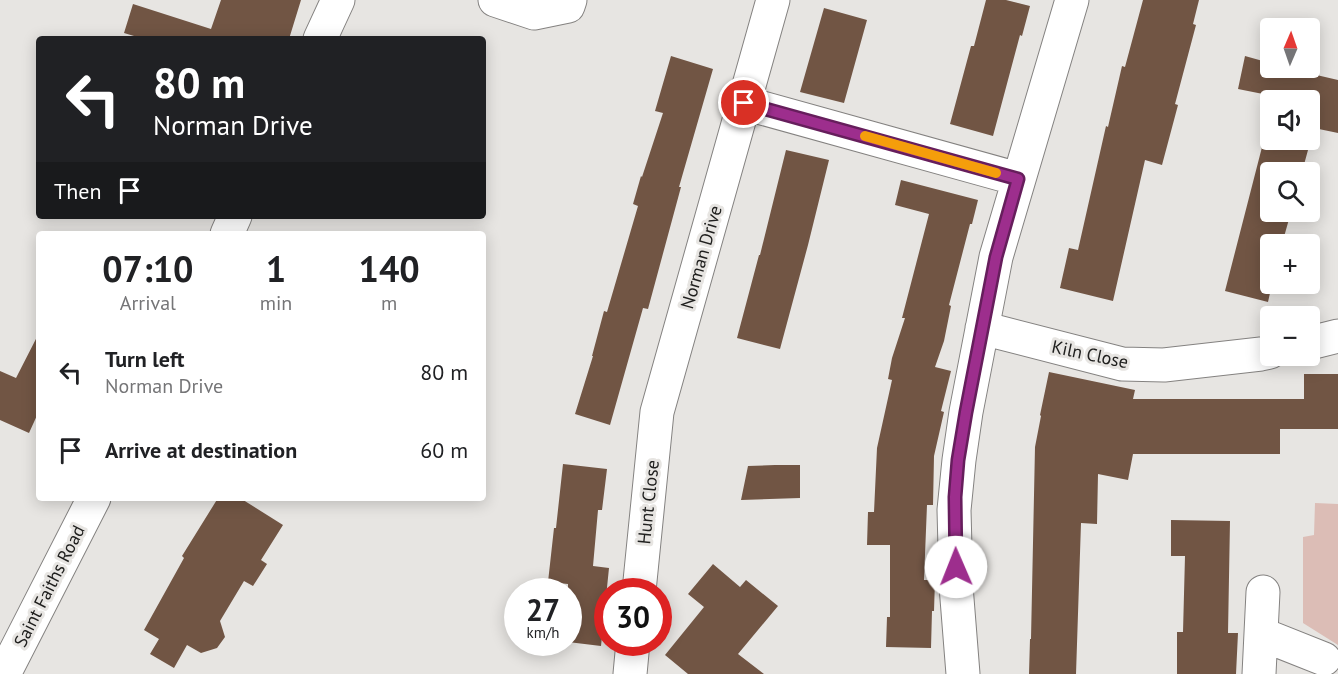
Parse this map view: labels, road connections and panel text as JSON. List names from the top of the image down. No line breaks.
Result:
{"streets":{"street":["Norman Drive","Kiln Close","Hunt Close","Saint Faiths Road"]},"crossings":[["Norman Drive","Hunt Close"]],"north":"top","page":{"map_buttons":["+","−"],"turn":["80 m","Norman Drive"],"then":"Then","eta":["07:10","Arrival","1","min","140","m"],"list":[{"name":"Turn left","note":"Norman Drive","value":"80 m"},{"name":"Arrive at destination","value":"60 m"}],"speed":"27 km/h","limit":"30"}}
